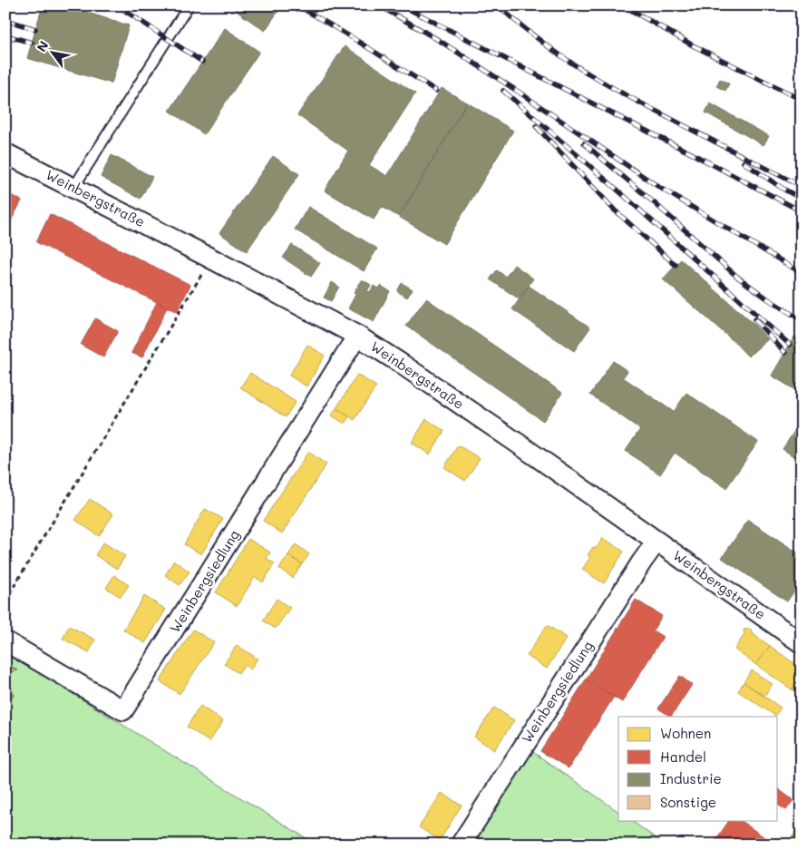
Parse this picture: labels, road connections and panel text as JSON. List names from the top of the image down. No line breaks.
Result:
{"streets":{"street":["Weinbergstraße","Weinbergsiedlung"]},"crossings":[["Weinbergstraße","Weinbergsiedlung"]],"legend":["Wohnen","Handel","Industrie","Sonstige"],"north":"top left"}
